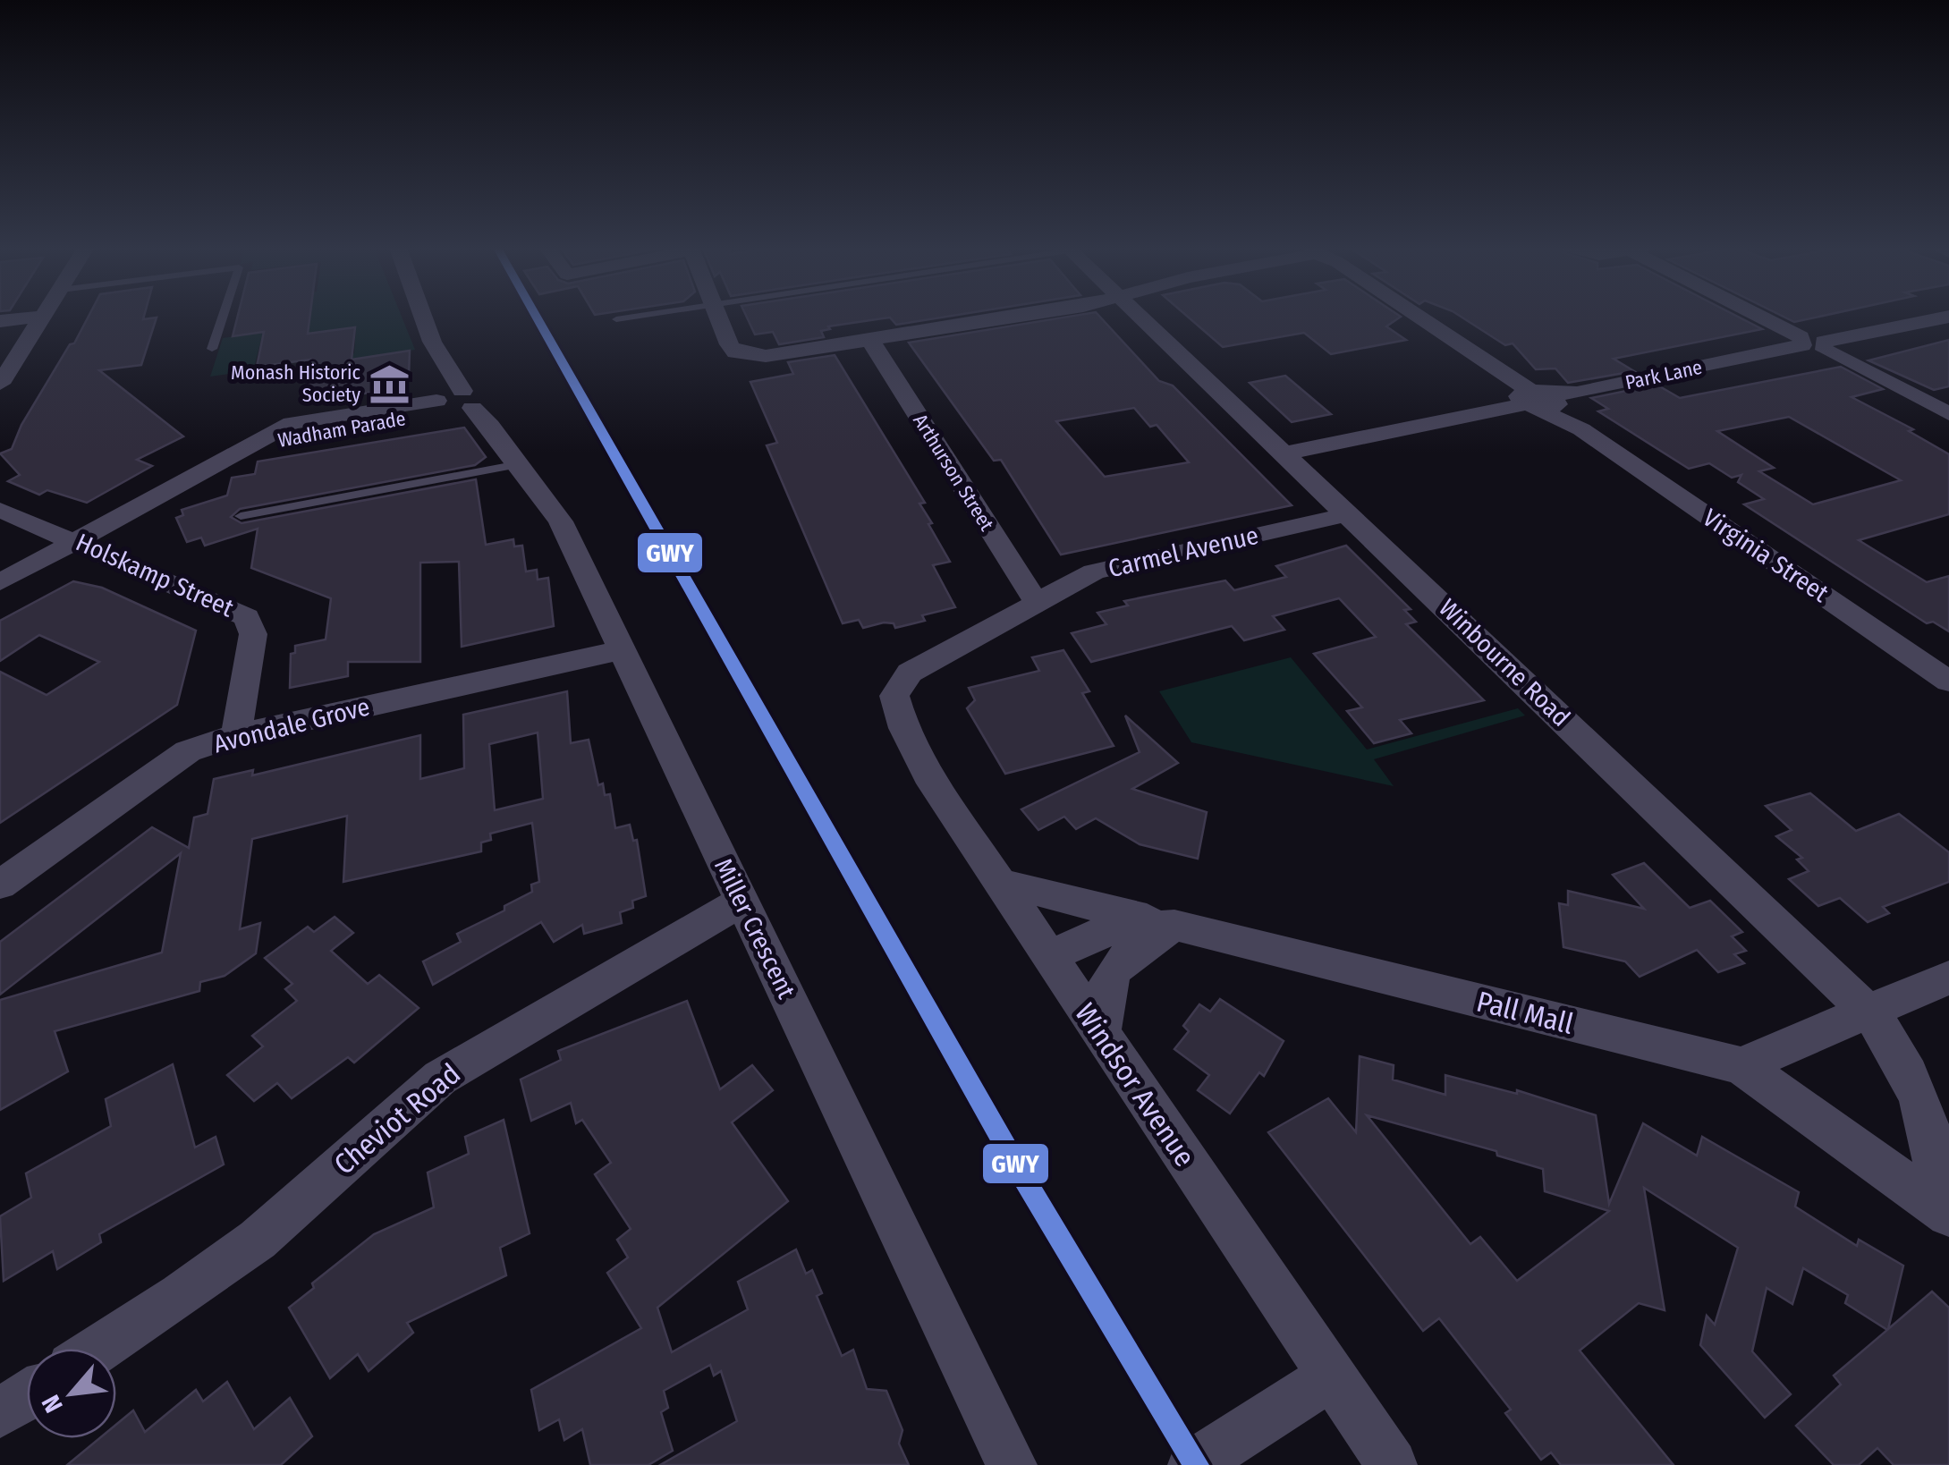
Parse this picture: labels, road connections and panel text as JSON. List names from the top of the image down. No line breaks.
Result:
{"streets":{"street":["Park Lane","Wadham Parade","Arthurson Street","Carmel Avenue","Virginia Street","Holskamp Street","Winbourne Road","Avondale Grove","Miller Crescent","Pall Mall","Windsor Avenue","Cheviot Road"]},"crossings":[["Park Lane","Virginia Street"],["Park Lane","Winbourne Road"],["Wadham Parade","Holskamp Street"],["Wadham Parade","Miller Crescent"],["Arthurson Street","Carmel Avenue"],["Carmel Avenue","Winbourne Road"],["Carmel Avenue","Windsor Avenue"],["Holskamp Street","Avondale Grove"],["Avondale Grove","Miller Crescent"],["Miller Crescent","Cheviot Road"],["Pall Mall","Windsor Avenue"]],"places":{"museum":["Monash Historic Society"]},"lines":["transit line GWY"],"north":"bottom left"}
